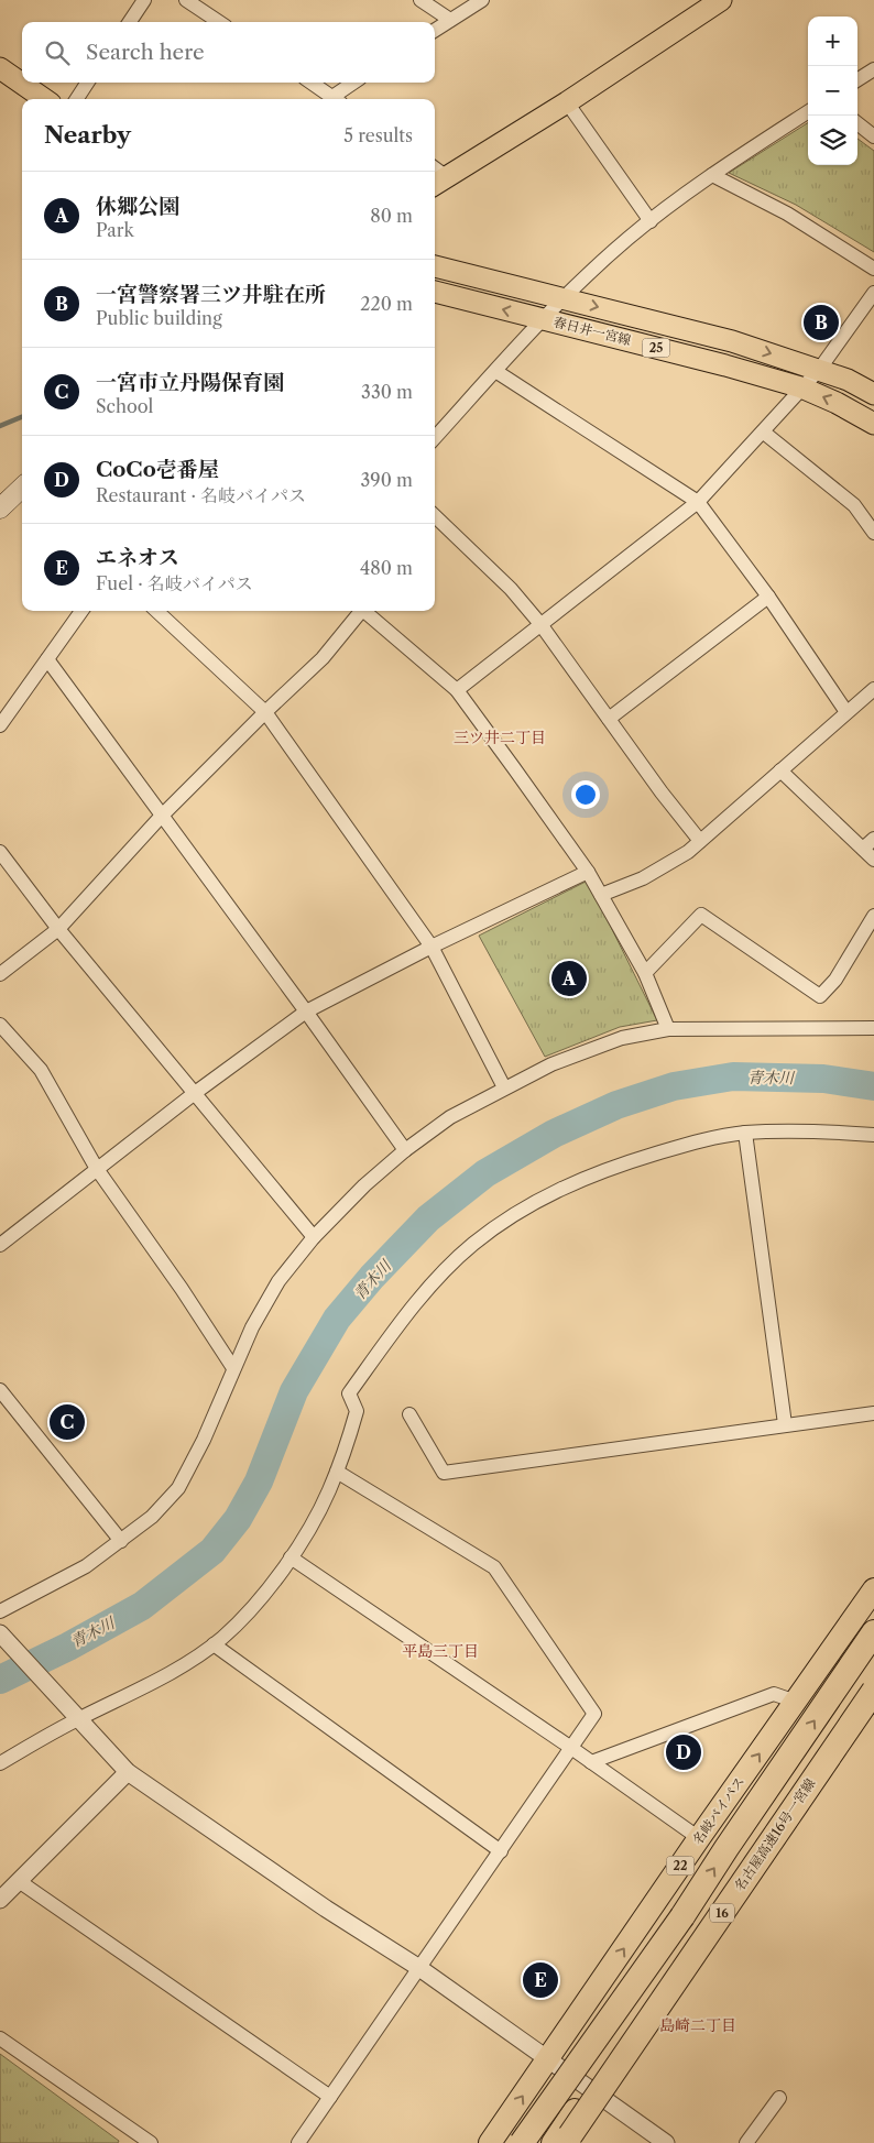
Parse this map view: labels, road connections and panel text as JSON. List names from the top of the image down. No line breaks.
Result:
{"streets":{"highway":["名岐バイパス","名古屋高速16号一宮線","22","16"],"main road":["春日井一宮線","25"]},"districts":["三ツ井二丁目","平島三丁目","島崎二丁目"],"water":["青木川"],"page":{"map_buttons":["+","−"],"search":"Search here","heading":["Nearby","5 results"],"list":[{"mark":"A","name":"休郷公園","note":"Park","value":"80 m"},{"mark":"B","name":"一宮警察署三ツ井駐在所","note":"Public building","value":"220 m"},{"mark":"C","name":"一宮市立丹陽保育園","note":"School","value":"330 m"},{"mark":"D","name":"CoCo壱番屋","note":"Restaurant · 名岐バイパス","value":"390 m"},{"mark":"E","name":"エネオス","note":"Fuel · 名岐バイパス","value":"480 m"}],"pins":["B","A","C","D","E"]}}
